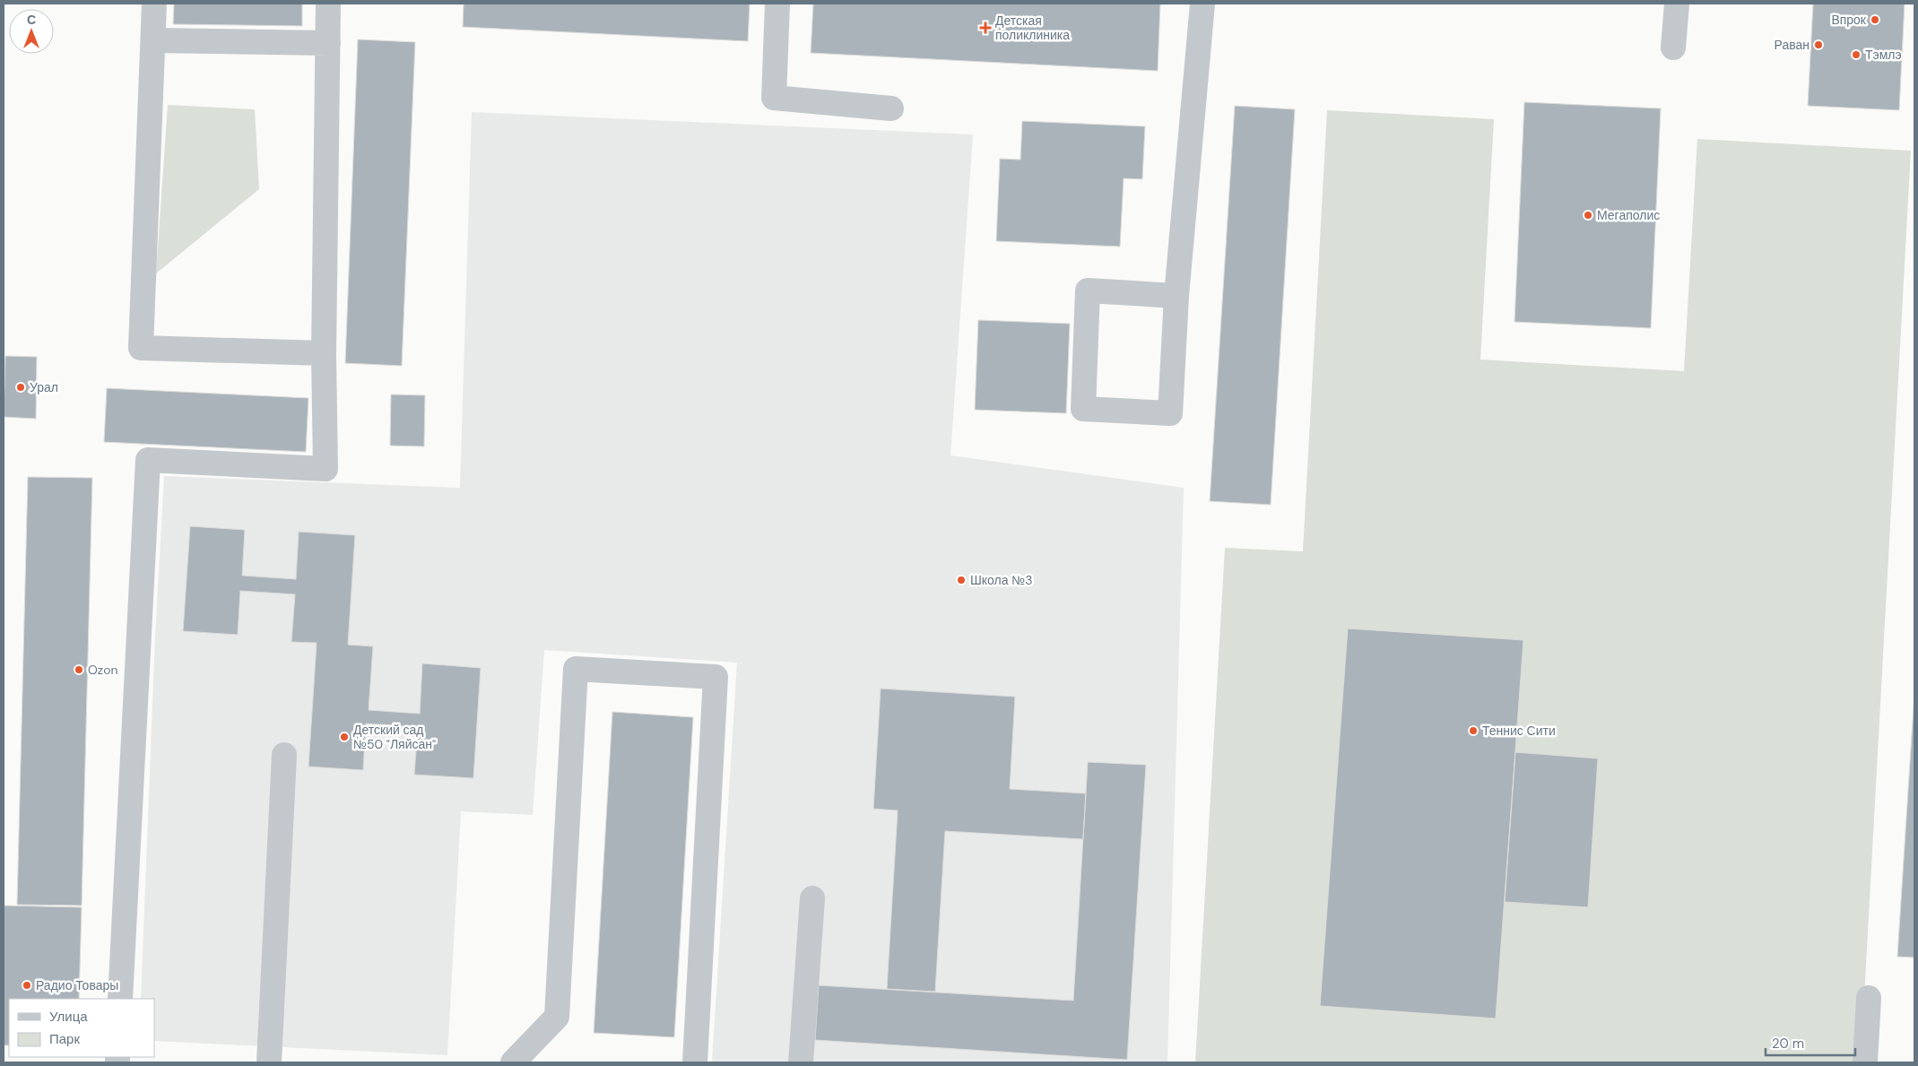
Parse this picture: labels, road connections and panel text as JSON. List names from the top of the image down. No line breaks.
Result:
{"places":{"other":["Впрок","Раван","Тэмлэ","Мегаполис","Урал","Школа №3","Ozon","Теннис Сити","Детский сад №50 \"Ляйсан\"","Радио Товары"],"health":["Детская поликлиника"]},"legend":["Улица","Парк"],"scale_bar":"20 m","north":"top"}
